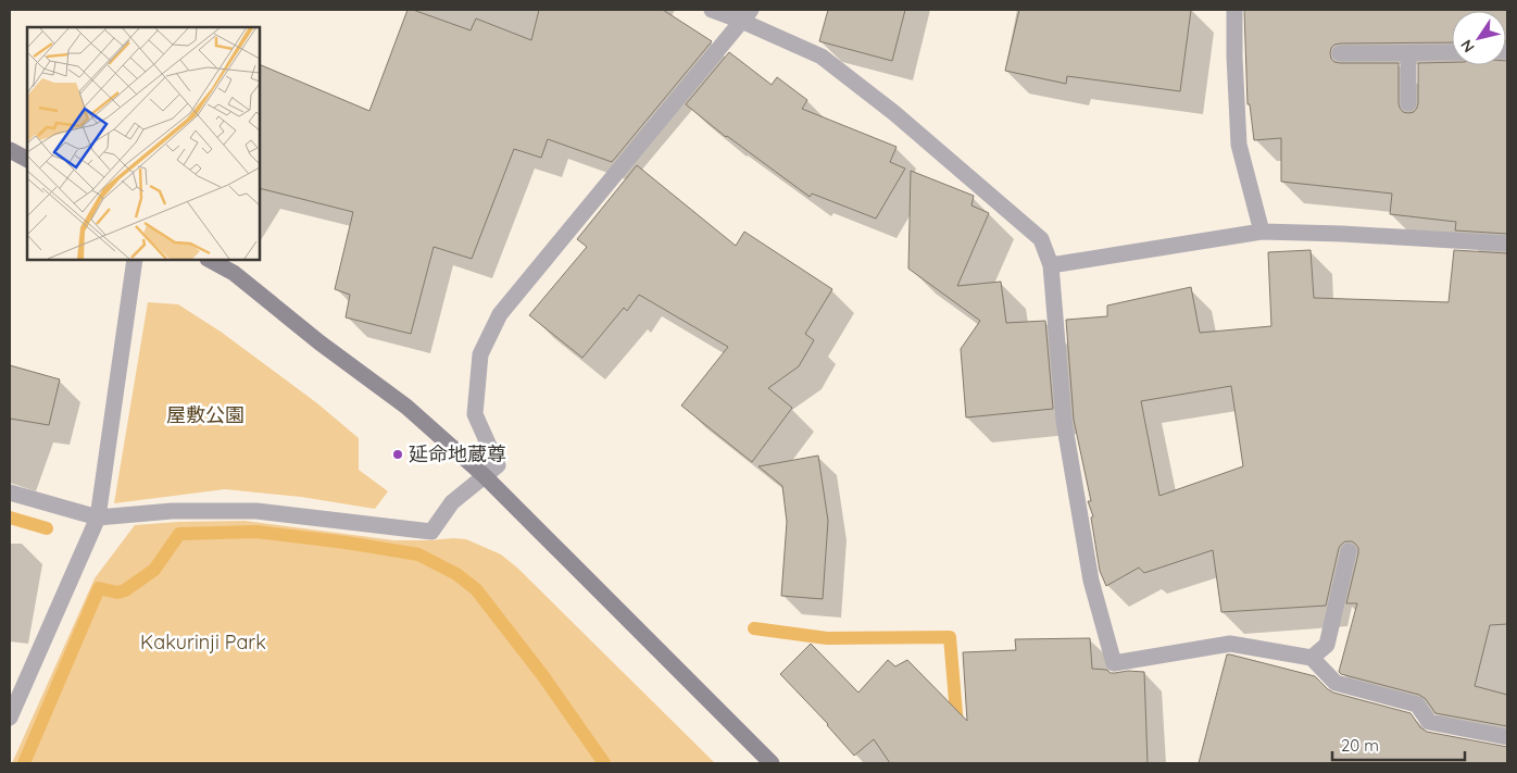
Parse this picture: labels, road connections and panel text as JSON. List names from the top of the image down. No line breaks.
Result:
{"parks":["屋敷公園","Kakurinji Park"],"places":["延命地蔵尊"],"scale_bar":"20 m","north":"bottom left"}
